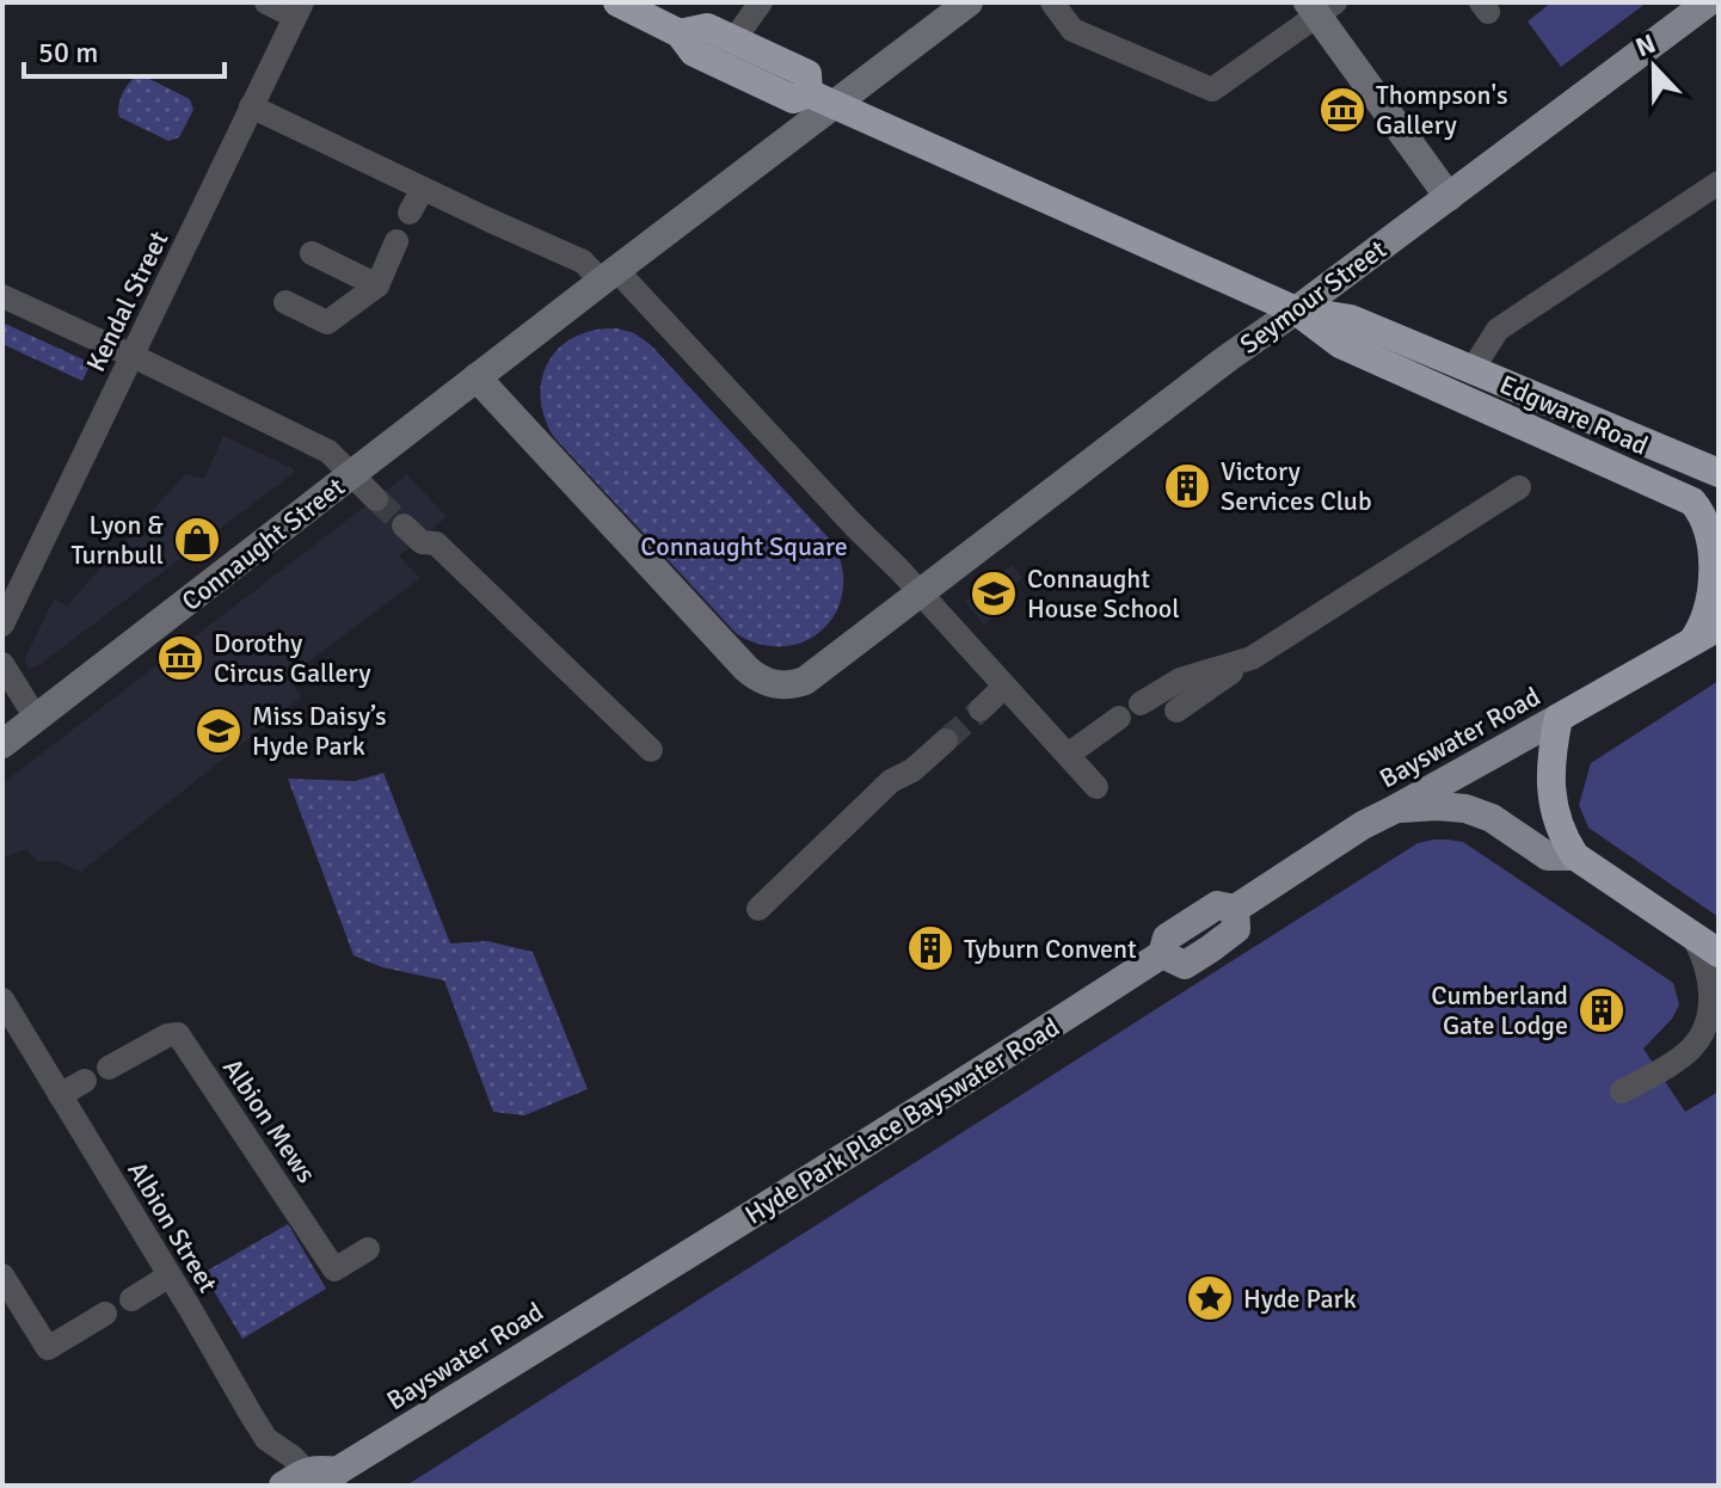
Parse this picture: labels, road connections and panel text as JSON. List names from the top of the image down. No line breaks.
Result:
{"streets":{"highway":["Edgware Road","Bayswater Road"],"main road":["Seymour Street","Hyde Park Place Bayswater Road"],"street":["Kendal Street","Connaught Street","Albion Mews","Albion Street"]},"crossings":[["Seymour Street","Edgware Road"],["Edgware Road","Bayswater Road"],["Bayswater Road","Hyde Park Place Bayswater Road"],["Bayswater Road","Albion Street"]],"parks":["Connaught Square"],"places":{"museum":["Thompson's Gallery","Dorothy Circus Gallery"],"building":["Victory Services Club","Tyburn Convent","Cumberland Gate Lodge"],"shop":["Lyon & Turnbull"],"school or university":["Connaught House School","Miss Daisy’s Hyde Park"],"place":["Hyde Park"]},"scale_bar":"50 m","north":"top"}
